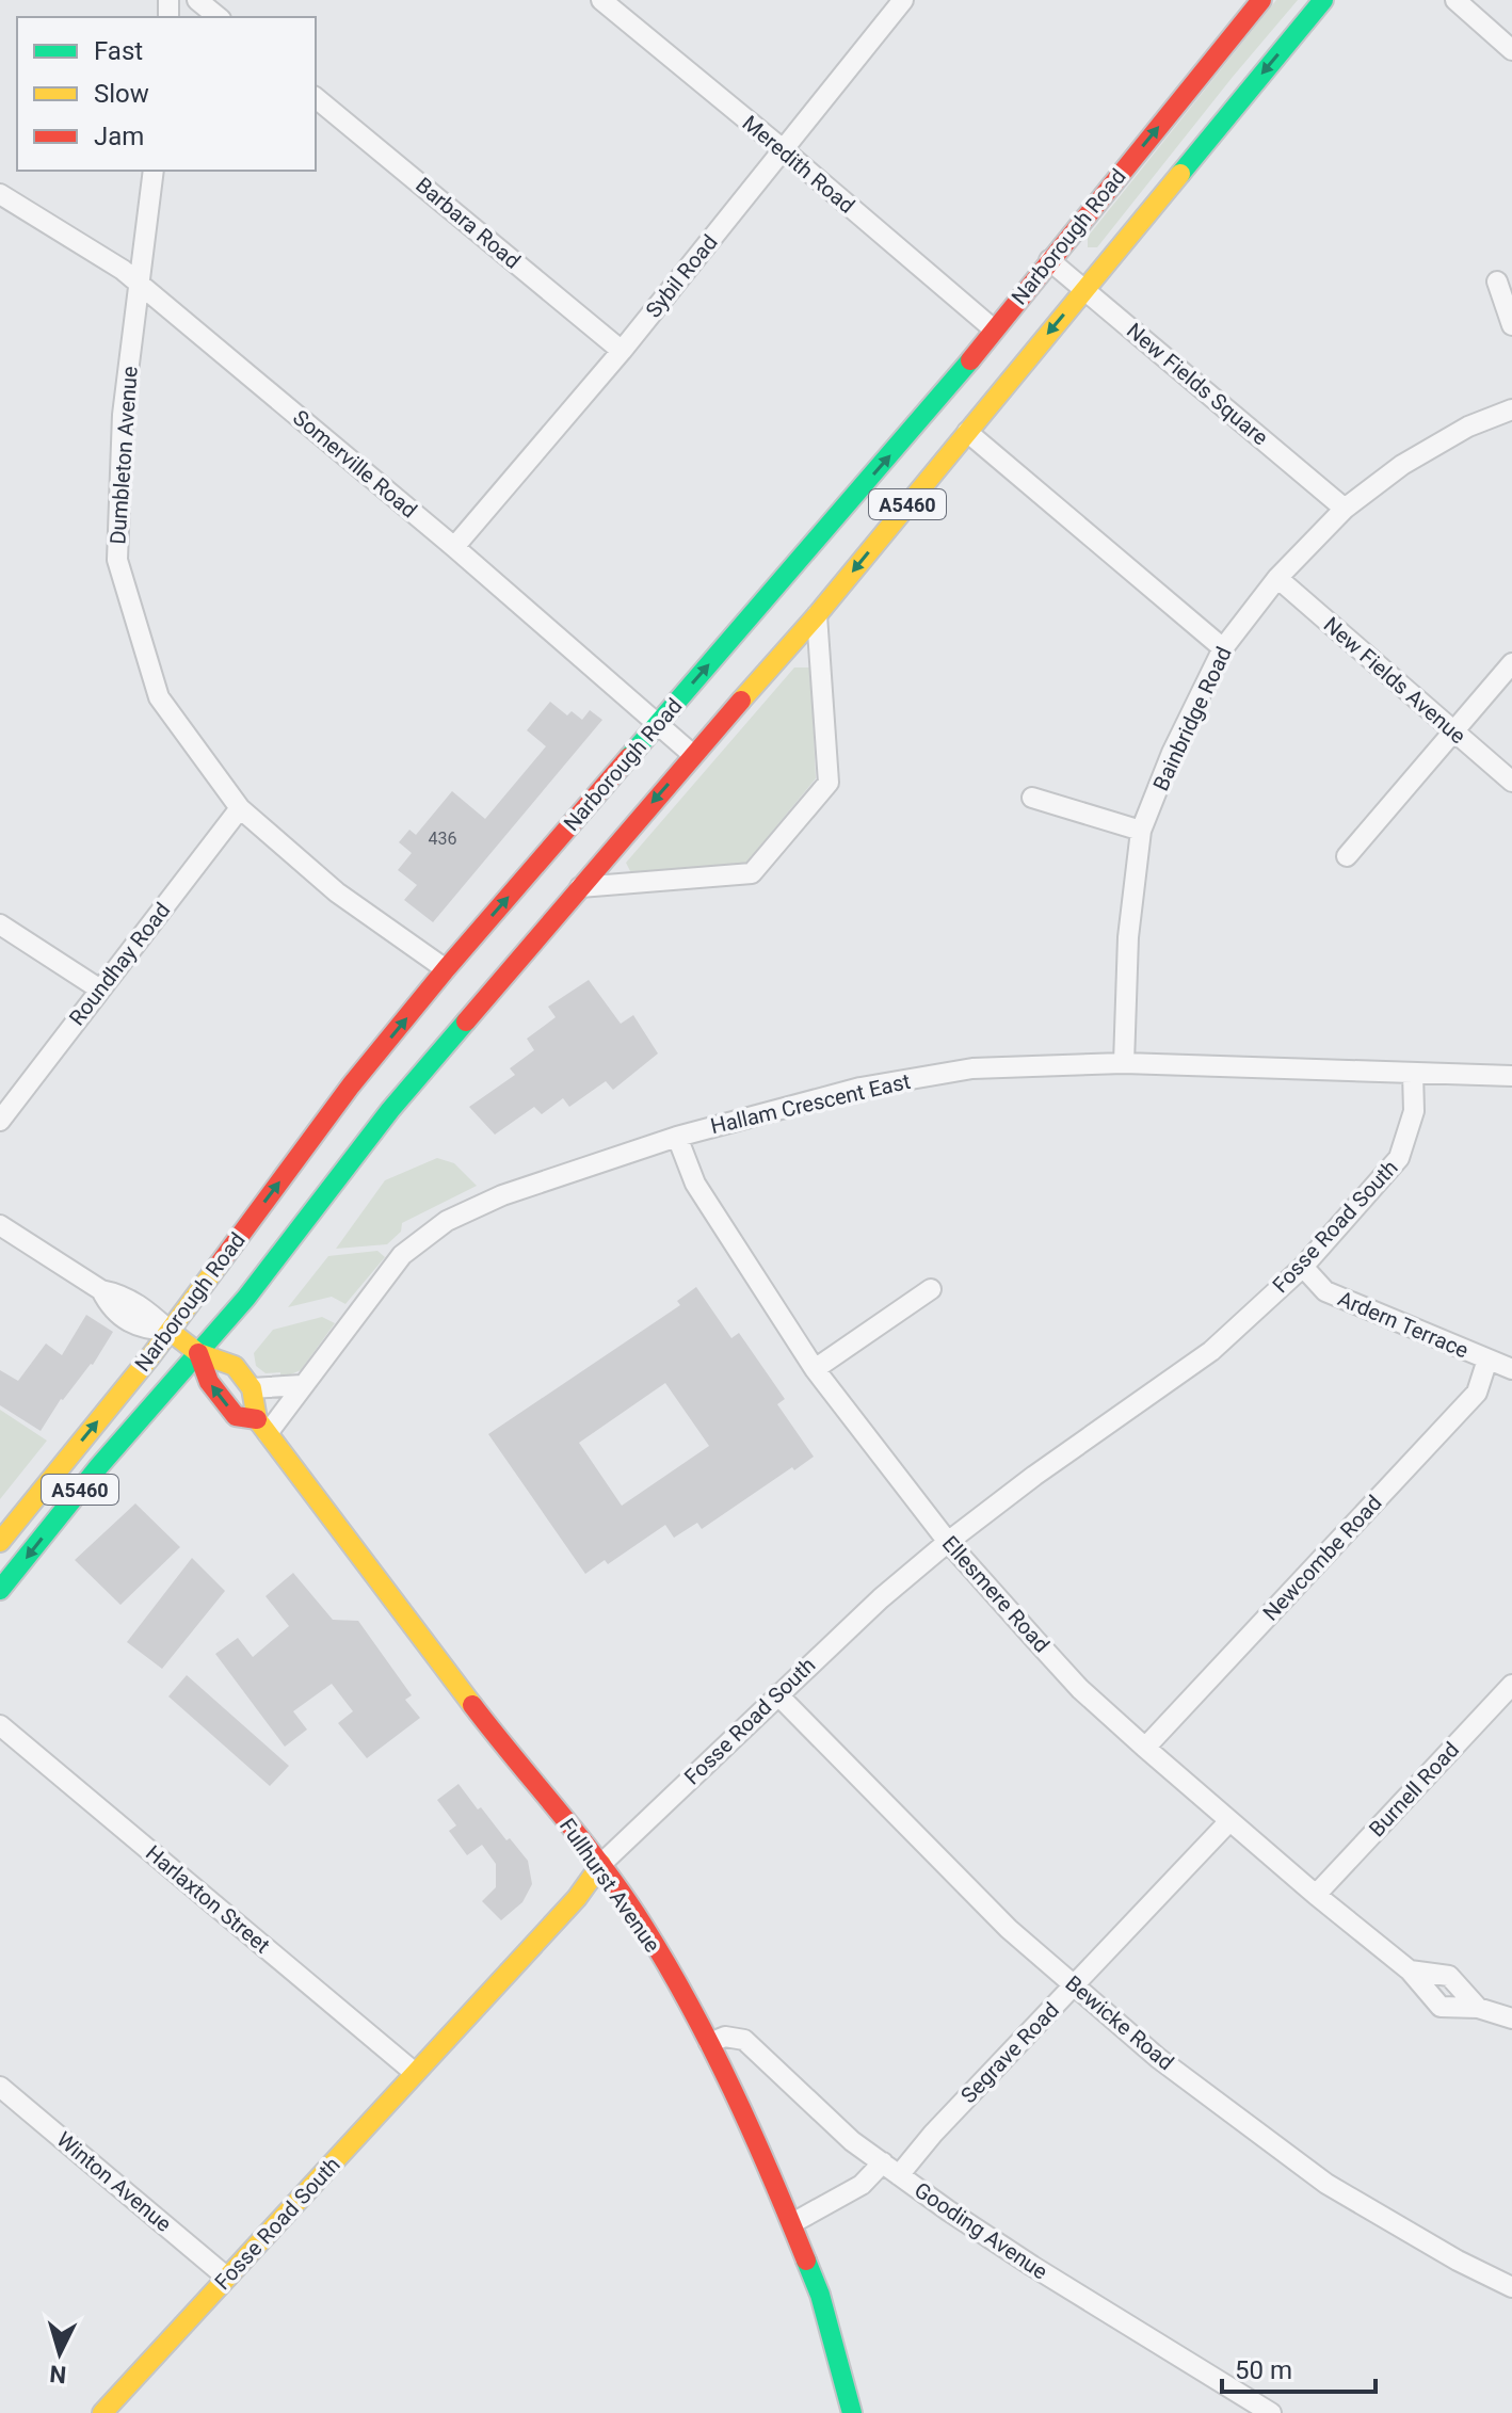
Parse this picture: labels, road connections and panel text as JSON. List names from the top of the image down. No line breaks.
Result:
{"streets":{"main road":["Narborough Road","A5460","Fosse Road South","Fullhurst Avenue"],"street":["Meredith Road","Barbara Road","Sybil Road","New Fields Square","Dumbleton Avenue","Somerville Road","New Fields Avenue","Bainbridge Road","Roundhay Road","Hallam Crescent East","Ardern Terrace","Newcombe Road","Ellesmere Road","Burnell Road","Harlaxton Street","Bewicke Road","Segrave Road","Winton Avenue","Gooding Avenue"]},"crossings":[["Meredith Road","Narborough Road"],["Meredith Road","Sybil Road"],["Barbara Road","Sybil Road"],["Narborough Road","New Fields Square"],["Narborough Road","Dumbleton Avenue"],["Narborough Road","Somerville Road"],["Narborough Road","Fullhurst Avenue"],["Sybil Road","Somerville Road"],["New Fields Square","Bainbridge Road"],["Dumbleton Avenue","Somerville Road"],["Dumbleton Avenue","Roundhay Road"],["New Fields Avenue","Bainbridge Road"],["Bainbridge Road","Hallam Crescent East"],["Hallam Crescent East","Fosse Road South"],["Hallam Crescent East","Ellesmere Road"],["Hallam Crescent East","Fullhurst Avenue"],["Fosse Road South","Ardern Terrace"],["Fosse Road South","Ellesmere Road"],["Fosse Road South","Fullhurst Avenue"],["Fosse Road South","Harlaxton Street"],["Fosse Road South","Bewicke Road"],["Fosse Road South","Winton Avenue"],["Ardern Terrace","Newcombe Road"],["Newcombe Road","Ellesmere Road"],["Ellesmere Road","Burnell Road"],["Ellesmere Road","Segrave Road"],["Fullhurst Avenue","Gooding Avenue"],["Bewicke Road","Segrave Road"],["Segrave Road","Gooding Avenue"]],"house_numbers":["436"],"legend":["Fast","Slow","Jam"],"scale_bar":"50 m","north":"bottom"}
